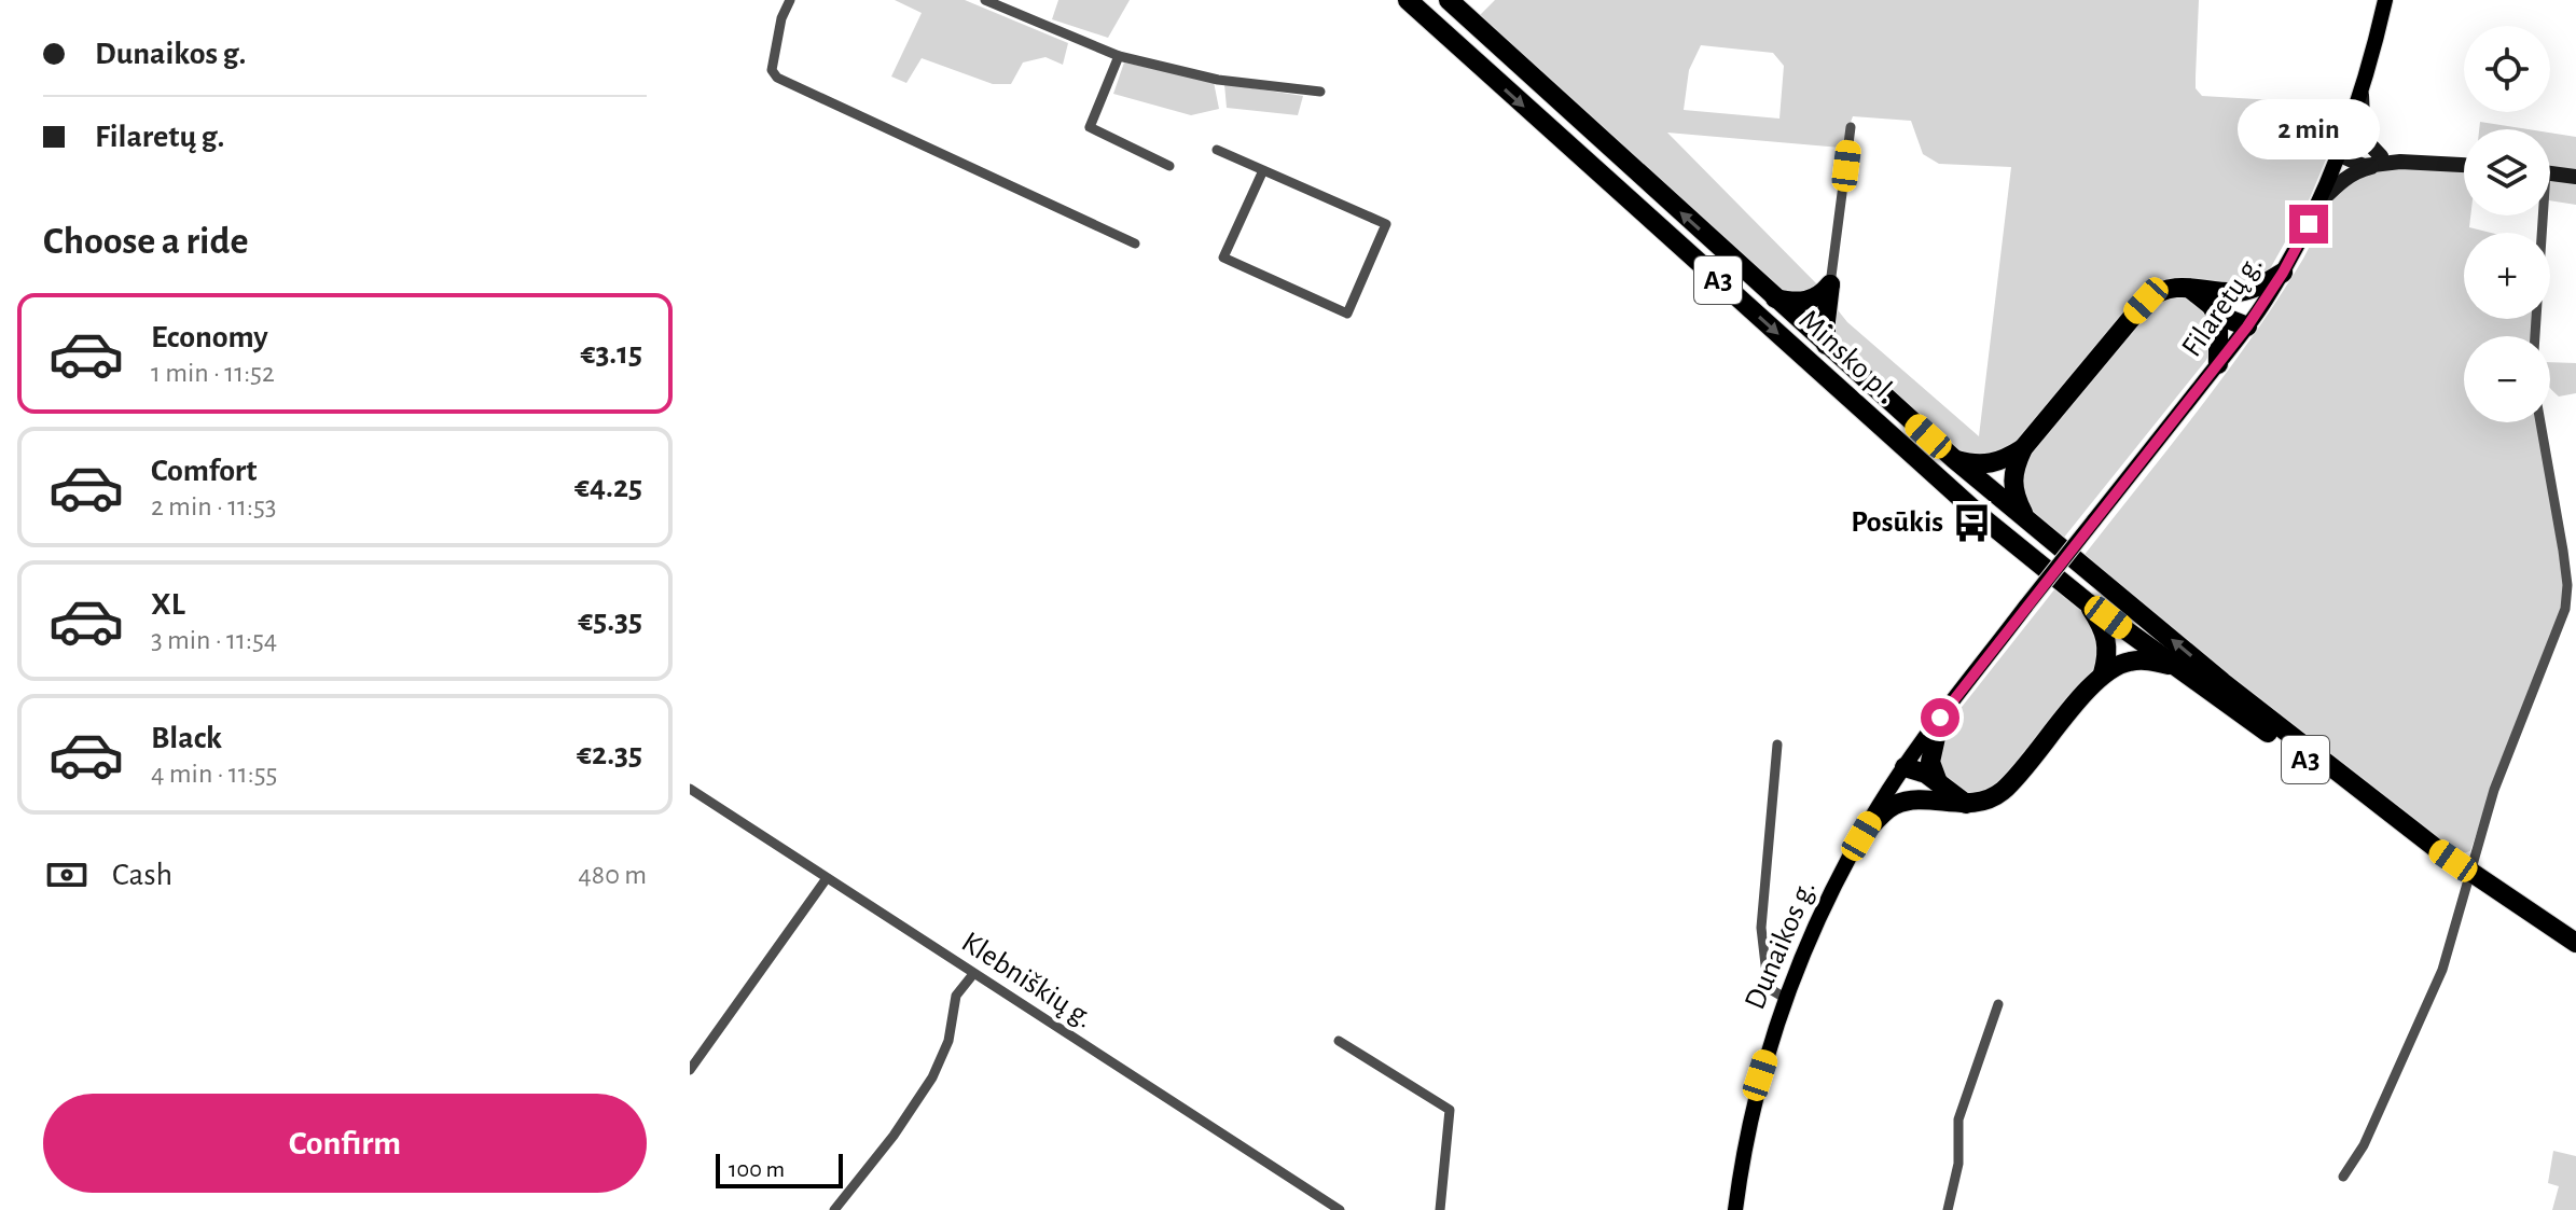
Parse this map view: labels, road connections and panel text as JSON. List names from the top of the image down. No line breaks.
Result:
{"streets":{"highway":["A3","Minsko pl."],"main road":["Filaretų g.","Dunaikos g."],"street":["Klebniškių g."]},"crossings":[["Filaretų g.","Dunaikos g."]],"places":{"bus stop":["Posūkis"]},"scale_bar":"100 m","page":{"banner":["Dunaikos g.","Filaretų g."],"map_buttons":["+","−"],"bubble":"2 min","heading":"Choose a ride","list":[{"name":"Economy","note":"1 min · 11:52","value":"€3.15"},{"name":"Comfort","note":"2 min · 11:53","value":"€4.25"},{"name":"XL","note":"3 min · 11:54","value":"€5.35"},{"name":"Black","note":"4 min · 11:55","value":"€2.35"}],"pay":["Cash","480 m"],"buttons":"Confirm","scale":"100 m"}}
